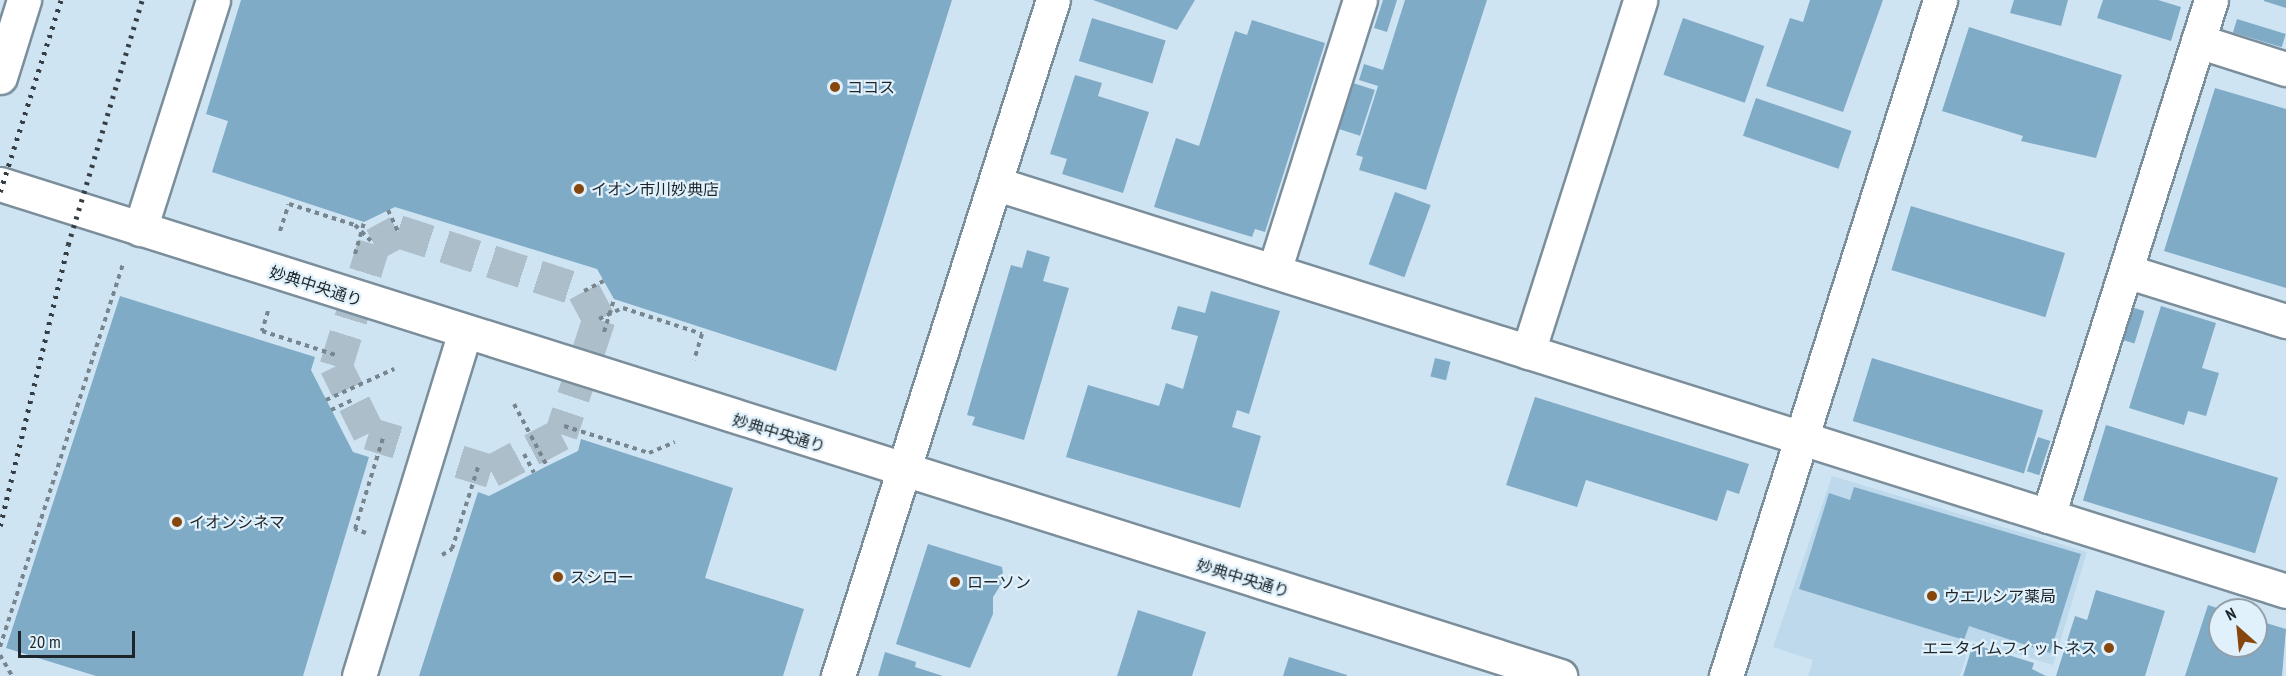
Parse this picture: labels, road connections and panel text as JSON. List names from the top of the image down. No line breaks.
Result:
{"streets":{"street":["妙典中央通り"]},"places":["ココス","イオン市川妙典店","イオンシネマ","スシロー","ローソン","ウエルシア薬局","エニタイムフィットネス"],"scale_bar":"20 m","north":"top left"}
